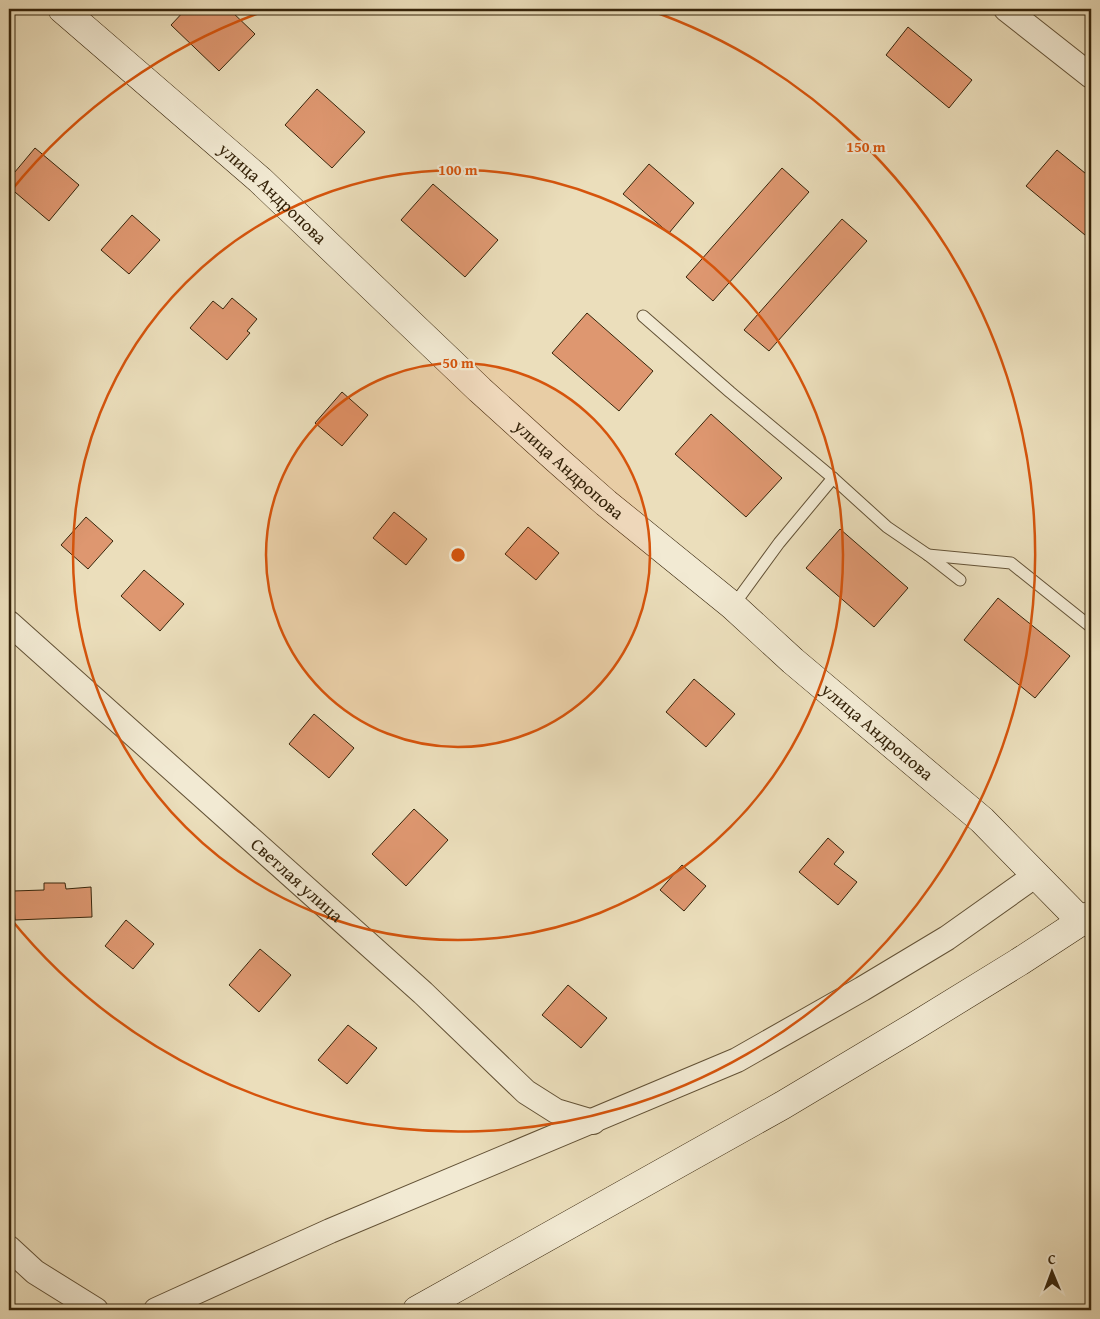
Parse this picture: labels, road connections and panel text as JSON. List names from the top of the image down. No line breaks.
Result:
{"streets":{"street":["улица Андропова","Светлая улица"]},"north":"top","rings":["150 m","100 m","50 m"]}
